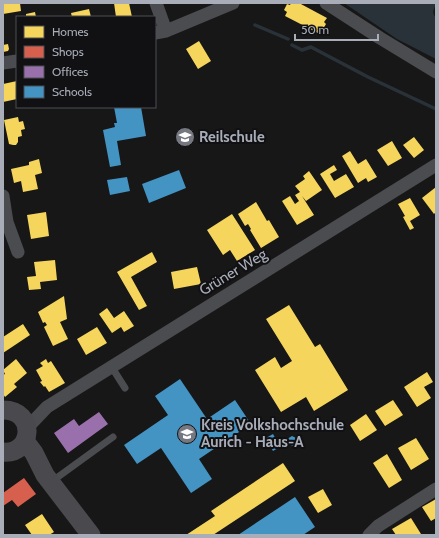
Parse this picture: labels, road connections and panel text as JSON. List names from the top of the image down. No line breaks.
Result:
{"streets":{"street":["Grüner Weg"]},"places":{"school or university":["Reilschule","Kreis Volkshochschule Aurich - Haus-A"]},"legend":["Homes","Shops","Offices","Schools"],"scale_bar":"50 m"}
